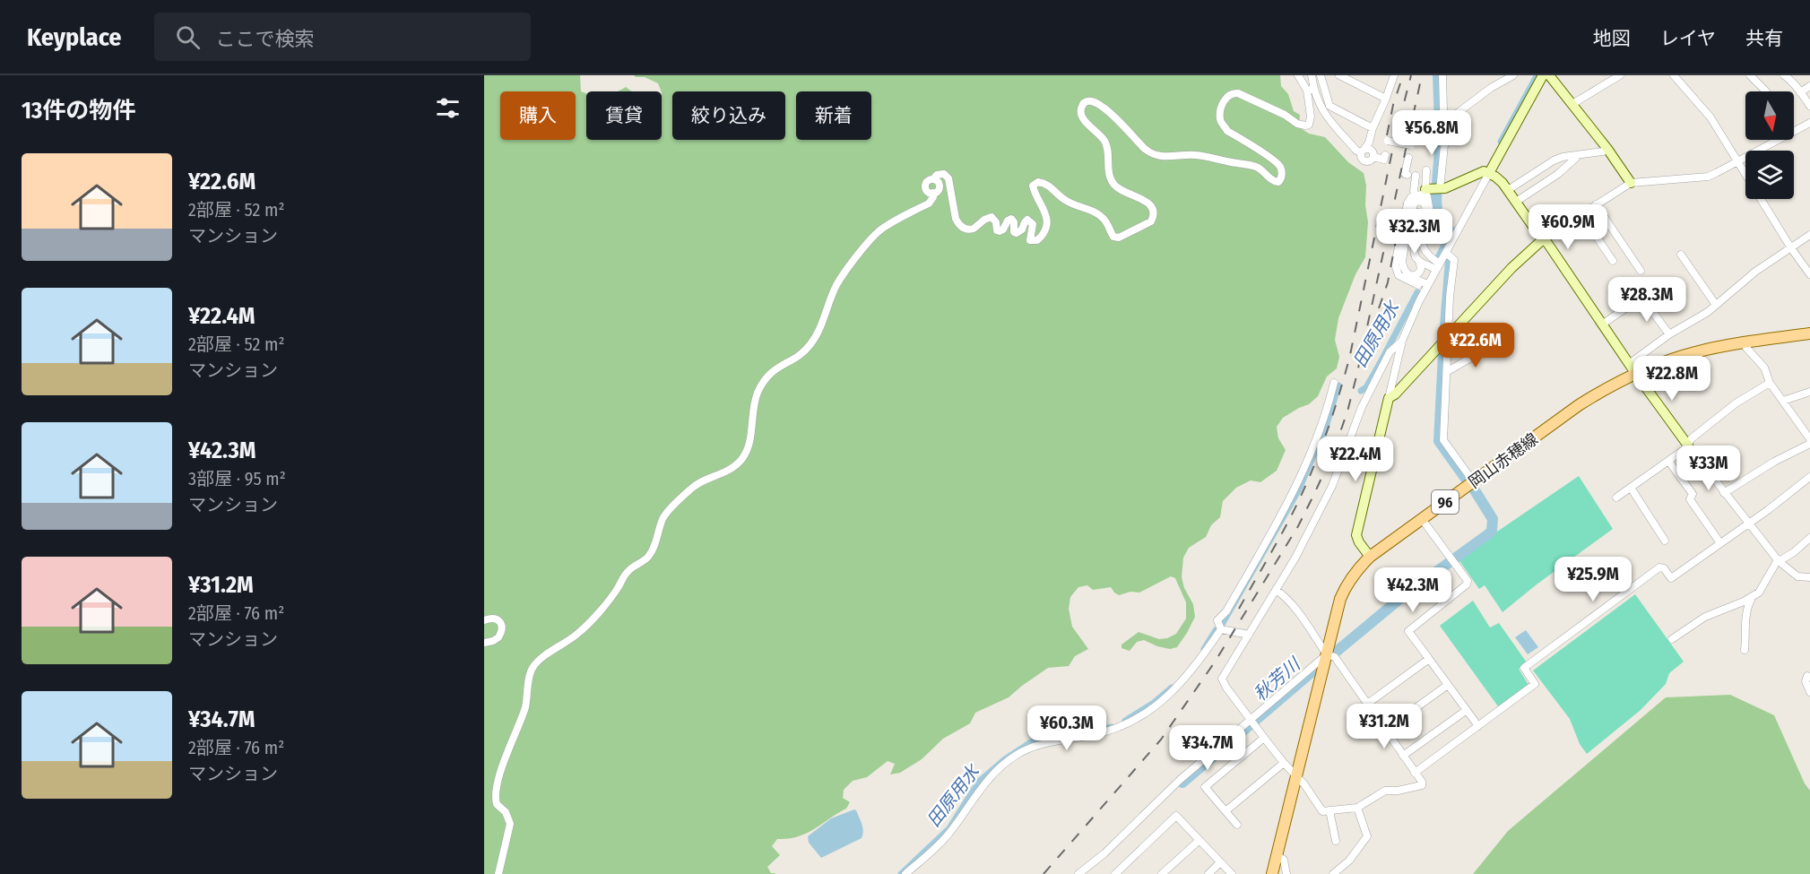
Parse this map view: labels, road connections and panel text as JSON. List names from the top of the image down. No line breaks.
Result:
{"streets":{"main road":["岡山赤穂線","96"]},"water":["田原用水","秋芳川"],"north":"bottom","page":{"header":"Keyplace","search":"ここで検索","nav":["地図","レイヤ","共有"],"heading":"13件の物件","chip":["購入","賃貸","絞り込み","新着"],"price":["¥56.8M","¥60.9M","¥32.3M","¥28.3M","¥22.6M","¥22.8M","¥22.4M","¥33M","¥25.9M","¥42.3M","¥31.2M","¥60.3M","¥34.7M"],"list":[{"name":"¥22.6M","note":"2部屋 · 52 m² · マンション"},{"name":"¥22.4M","note":"2部屋 · 52 m² · マンション"},{"name":"¥42.3M","note":"3部屋 · 95 m² · マンション"},{"name":"¥31.2M","note":"2部屋 · 76 m² · マンション"},{"name":"¥34.7M","note":"2部屋 · 76 m² · マンション"}]}}
